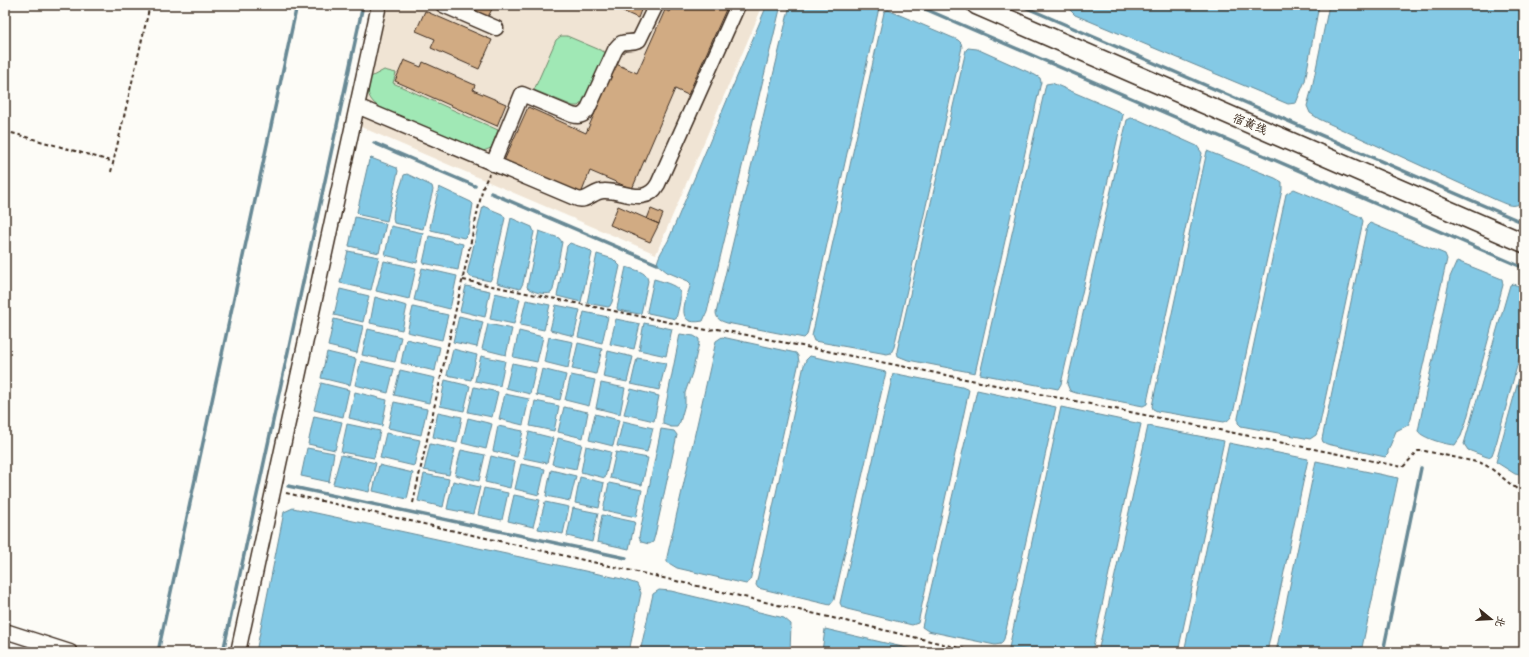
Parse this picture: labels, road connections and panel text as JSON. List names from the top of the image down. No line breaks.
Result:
{"streets":{"main road":["宿黄线"]},"north":"right"}
